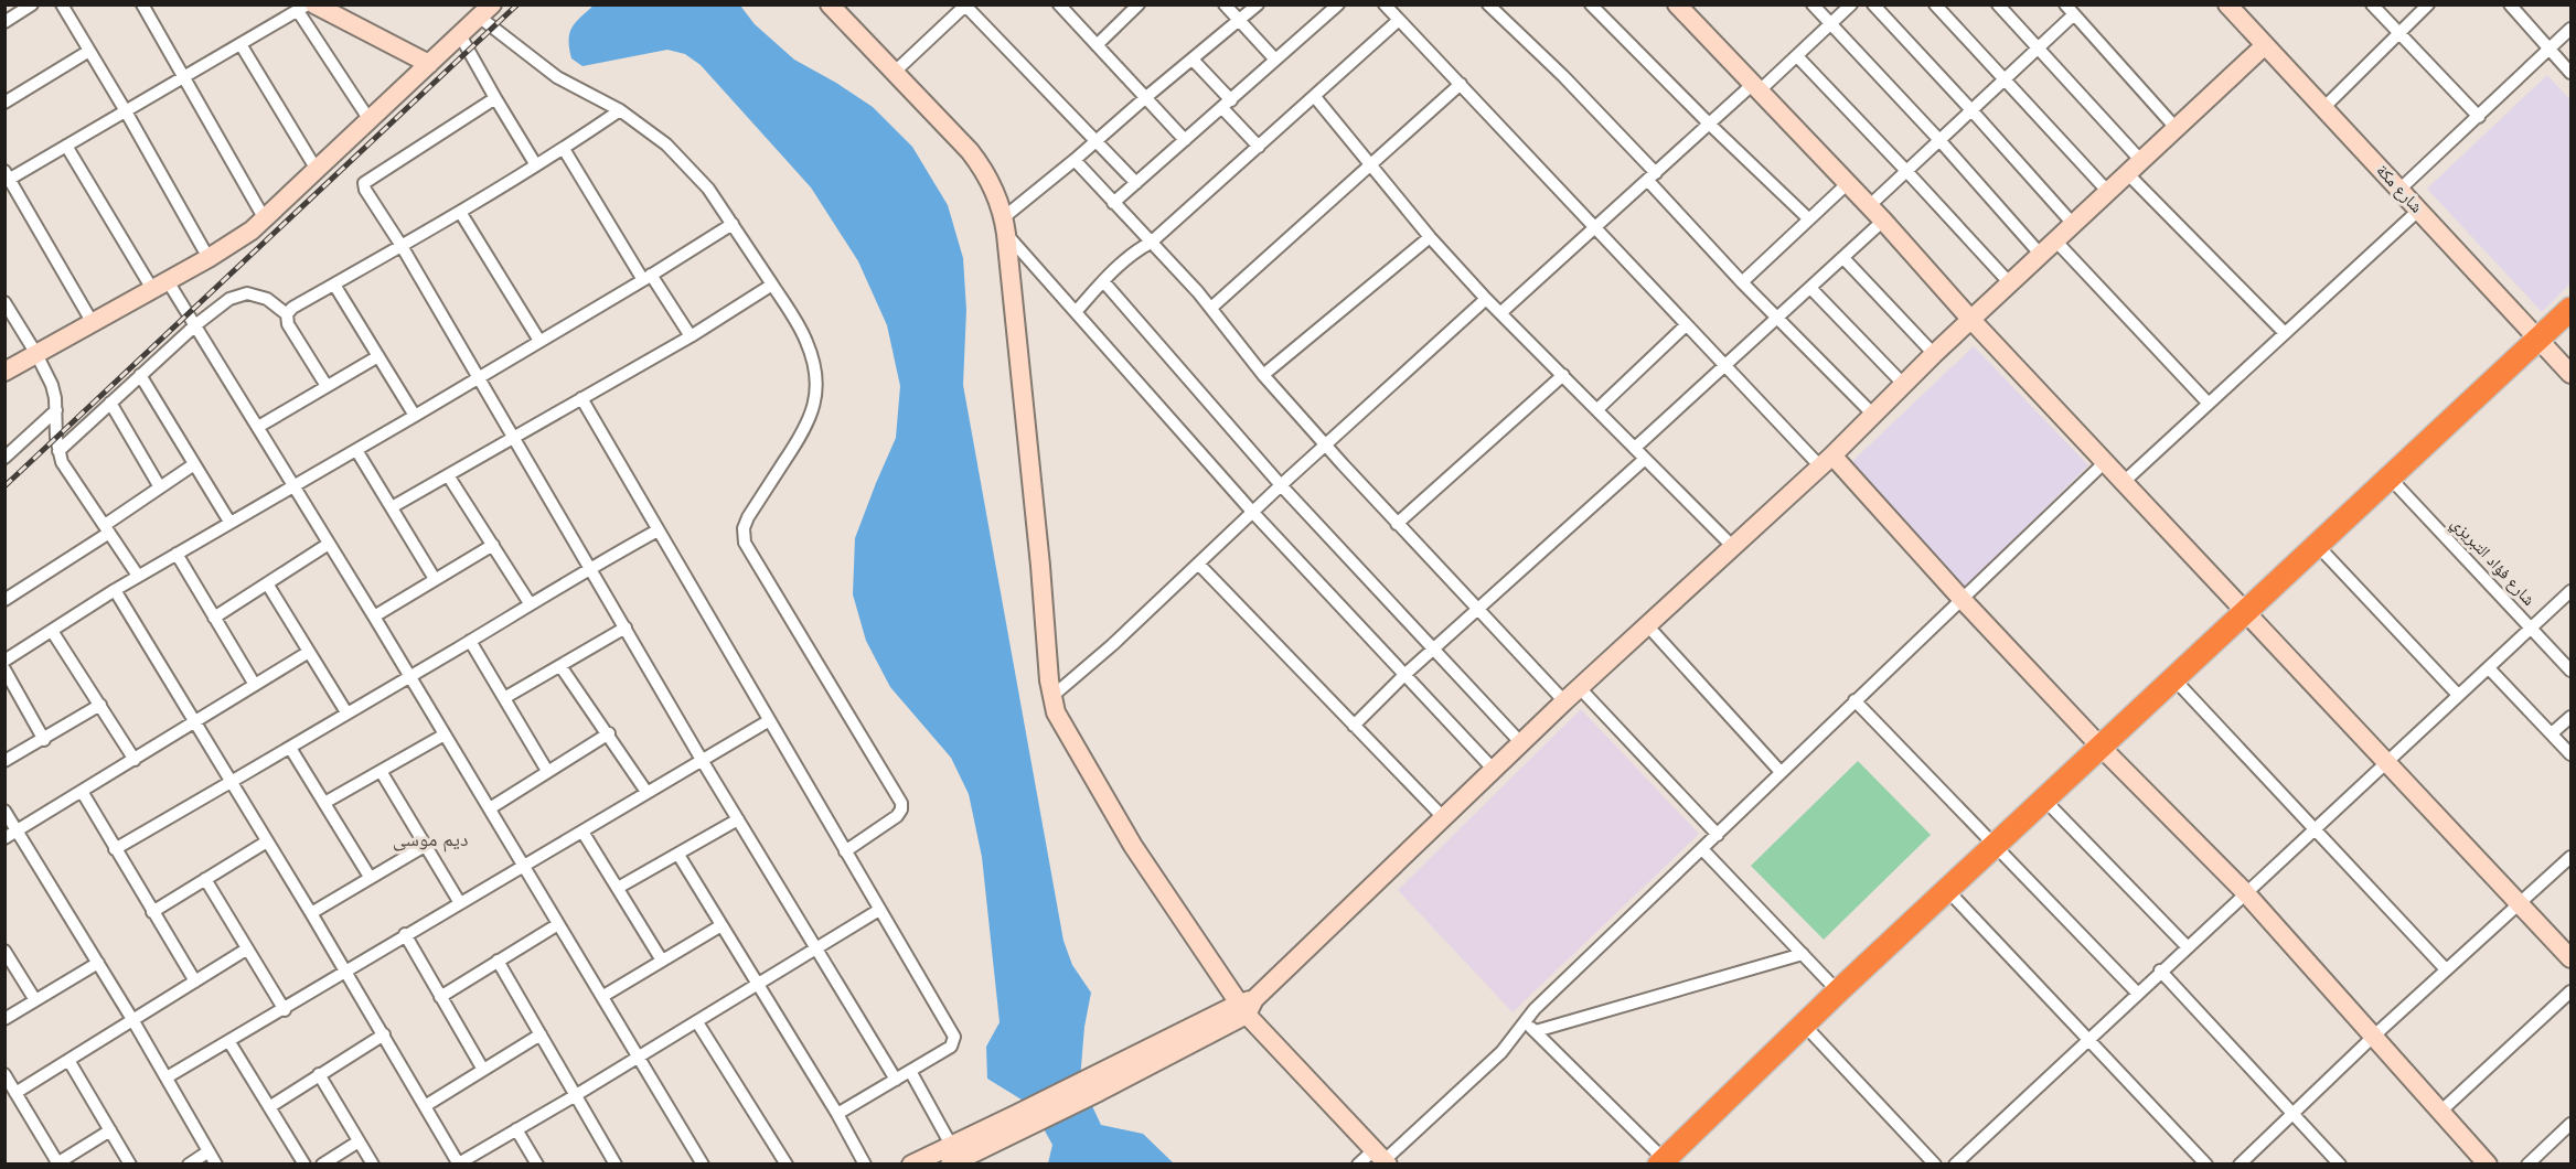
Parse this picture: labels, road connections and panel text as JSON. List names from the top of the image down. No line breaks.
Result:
{"streets":{"street":["شارع مكة","شارع فؤاد التبريزي"]},"districts":["ديم موسى"]}
